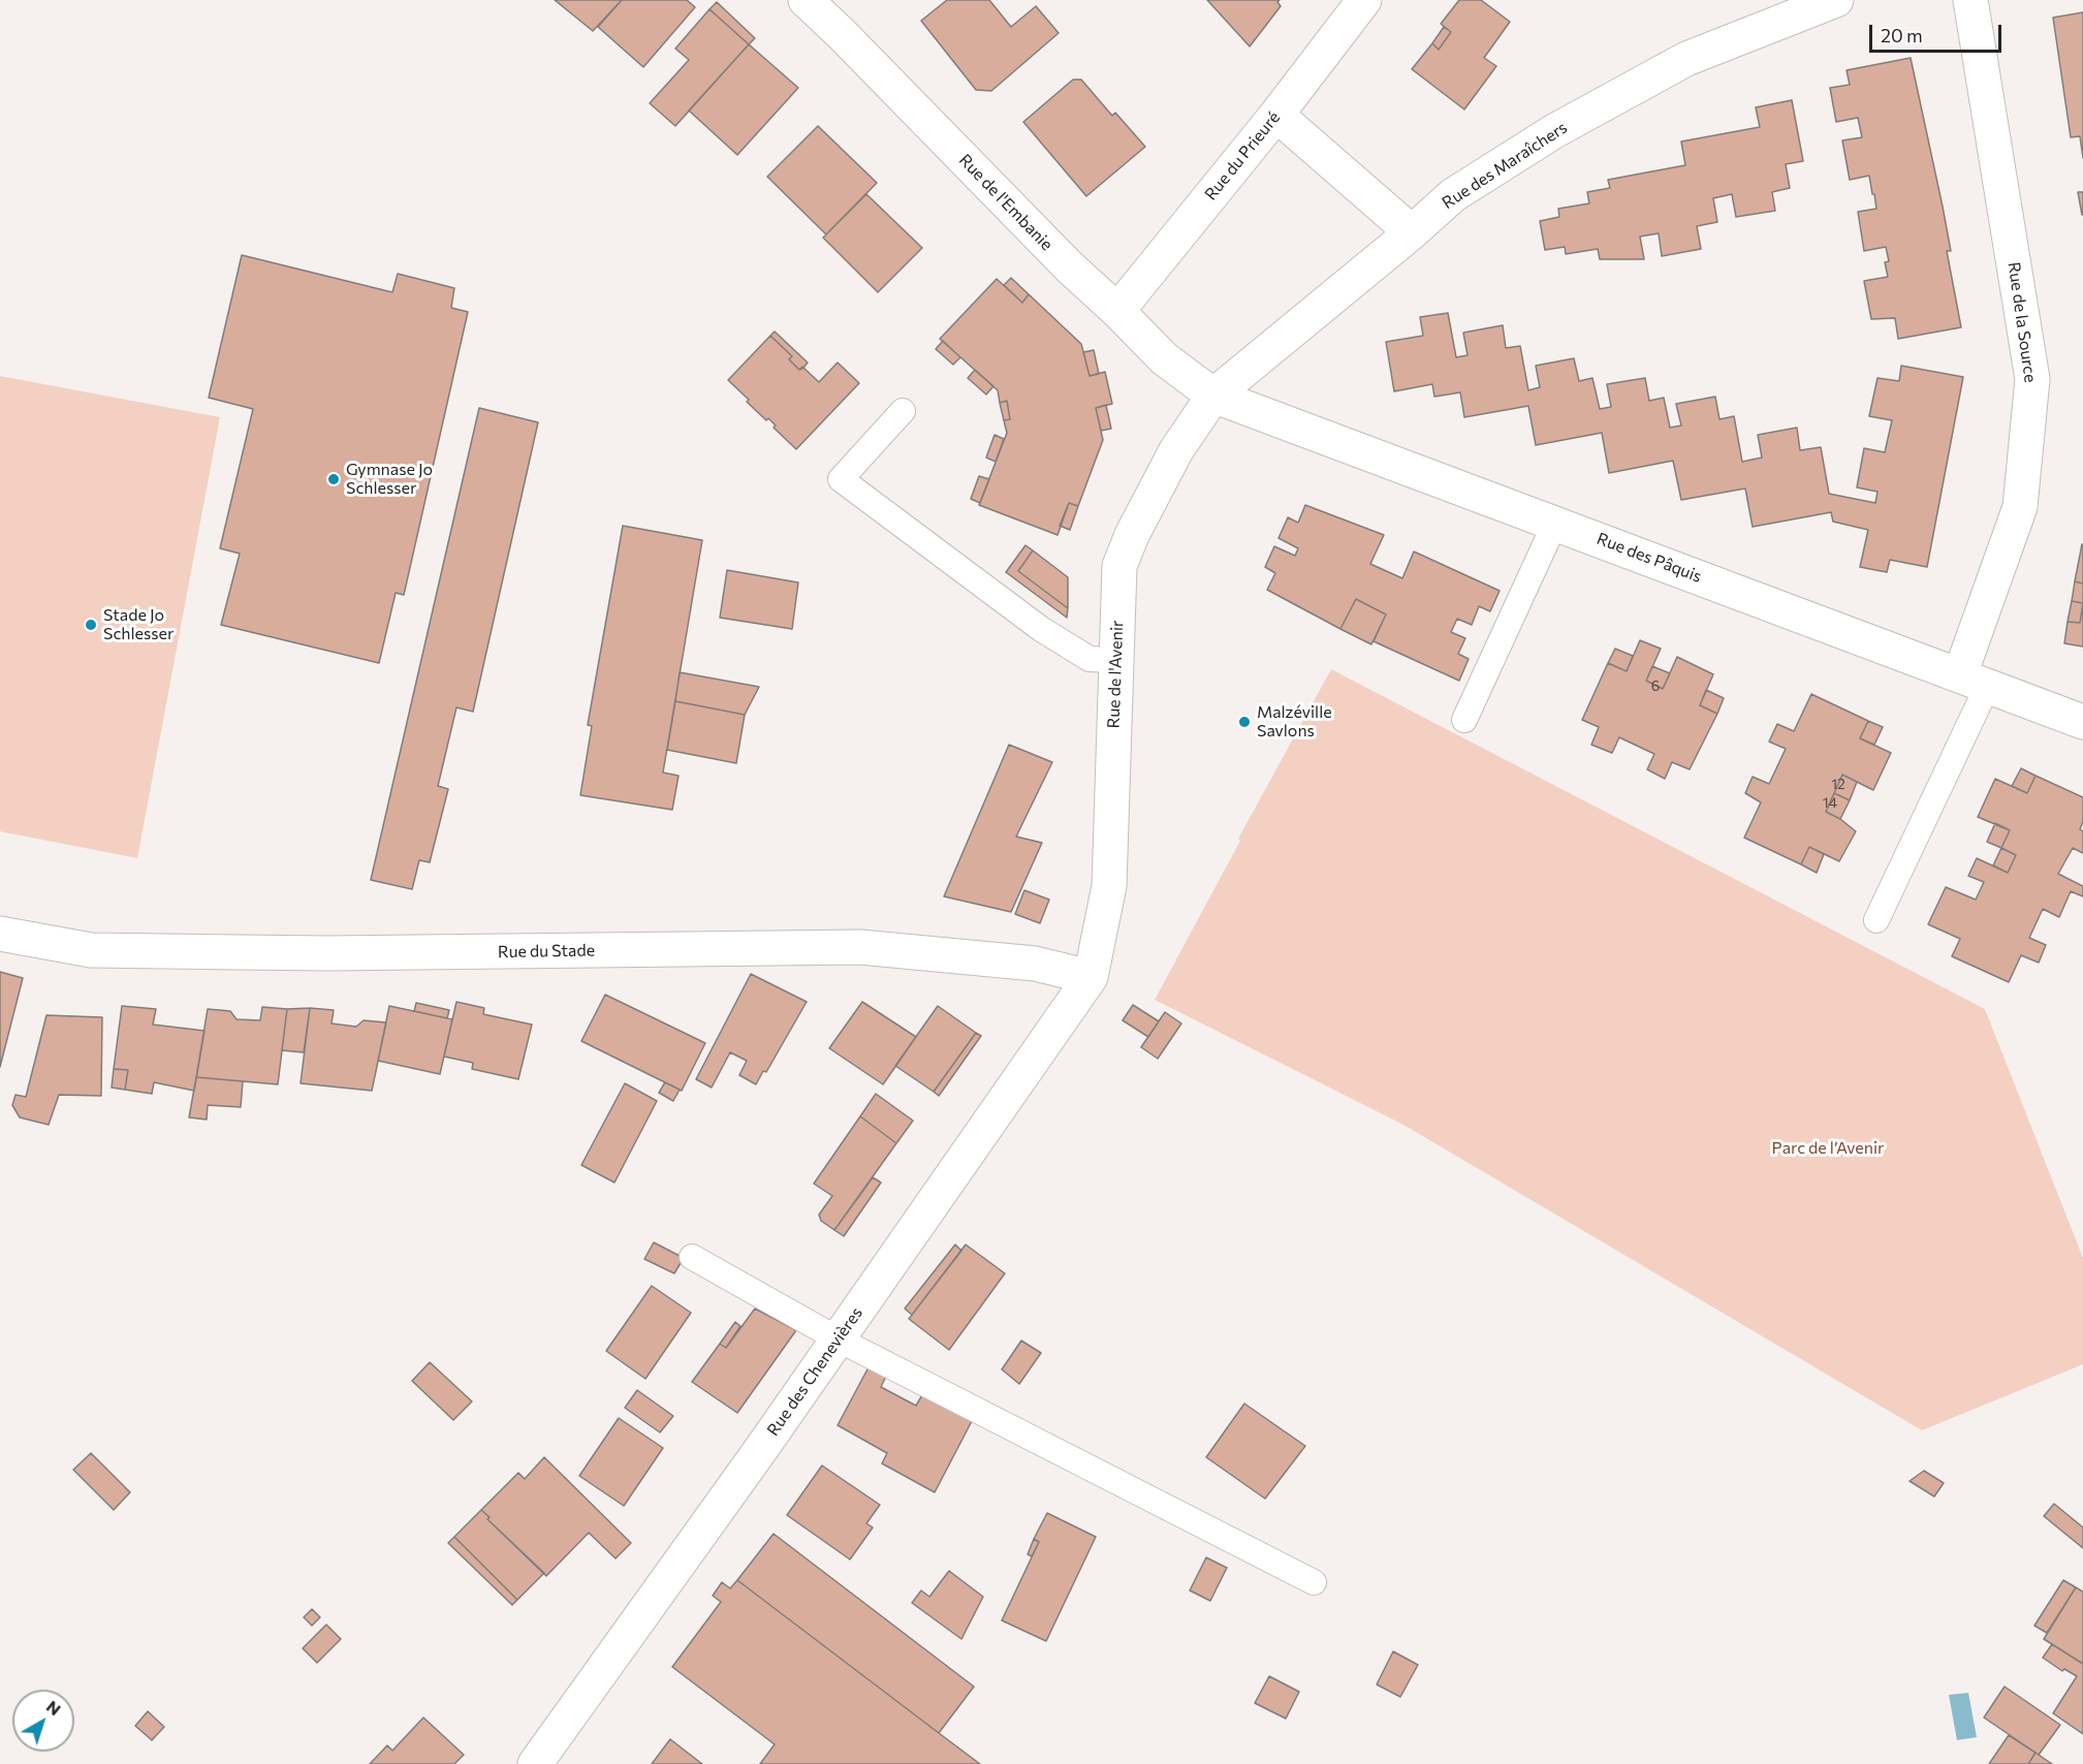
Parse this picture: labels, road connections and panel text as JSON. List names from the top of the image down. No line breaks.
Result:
{"streets":{"street":["Rue du Prieuré","Rue des Maraîchers","Rue de l'Embanie","Rue de la Source","Rue des Pâquis","Rue de l'Avenir","Rue du Stade","Rue des Chenevières"]},"crossings":[["Rue du Prieuré","Rue de l'Embanie"],["Rue des Maraîchers","Rue de l'Embanie"],["Rue des Maraîchers","Rue des Pâquis"],["Rue des Maraîchers","Rue de l'Avenir"],["Rue de l'Embanie","Rue des Pâquis"],["Rue de l'Embanie","Rue de l'Avenir"],["Rue de la Source","Rue des Pâquis"],["Rue des Pâquis","Rue de l'Avenir"],["Rue de l'Avenir","Rue du Stade"],["Rue de l'Avenir","Rue des Chenevières"],["Rue du Stade","Rue des Chenevières"]],"parks":["Parc de l’Avenir"],"places":["Gymnase Jo Schlesser","Stade Jo Schlesser","Malzéville Savlons"],"house_numbers":["6","12","14"],"scale_bar":"20 m","north":"top right"}
